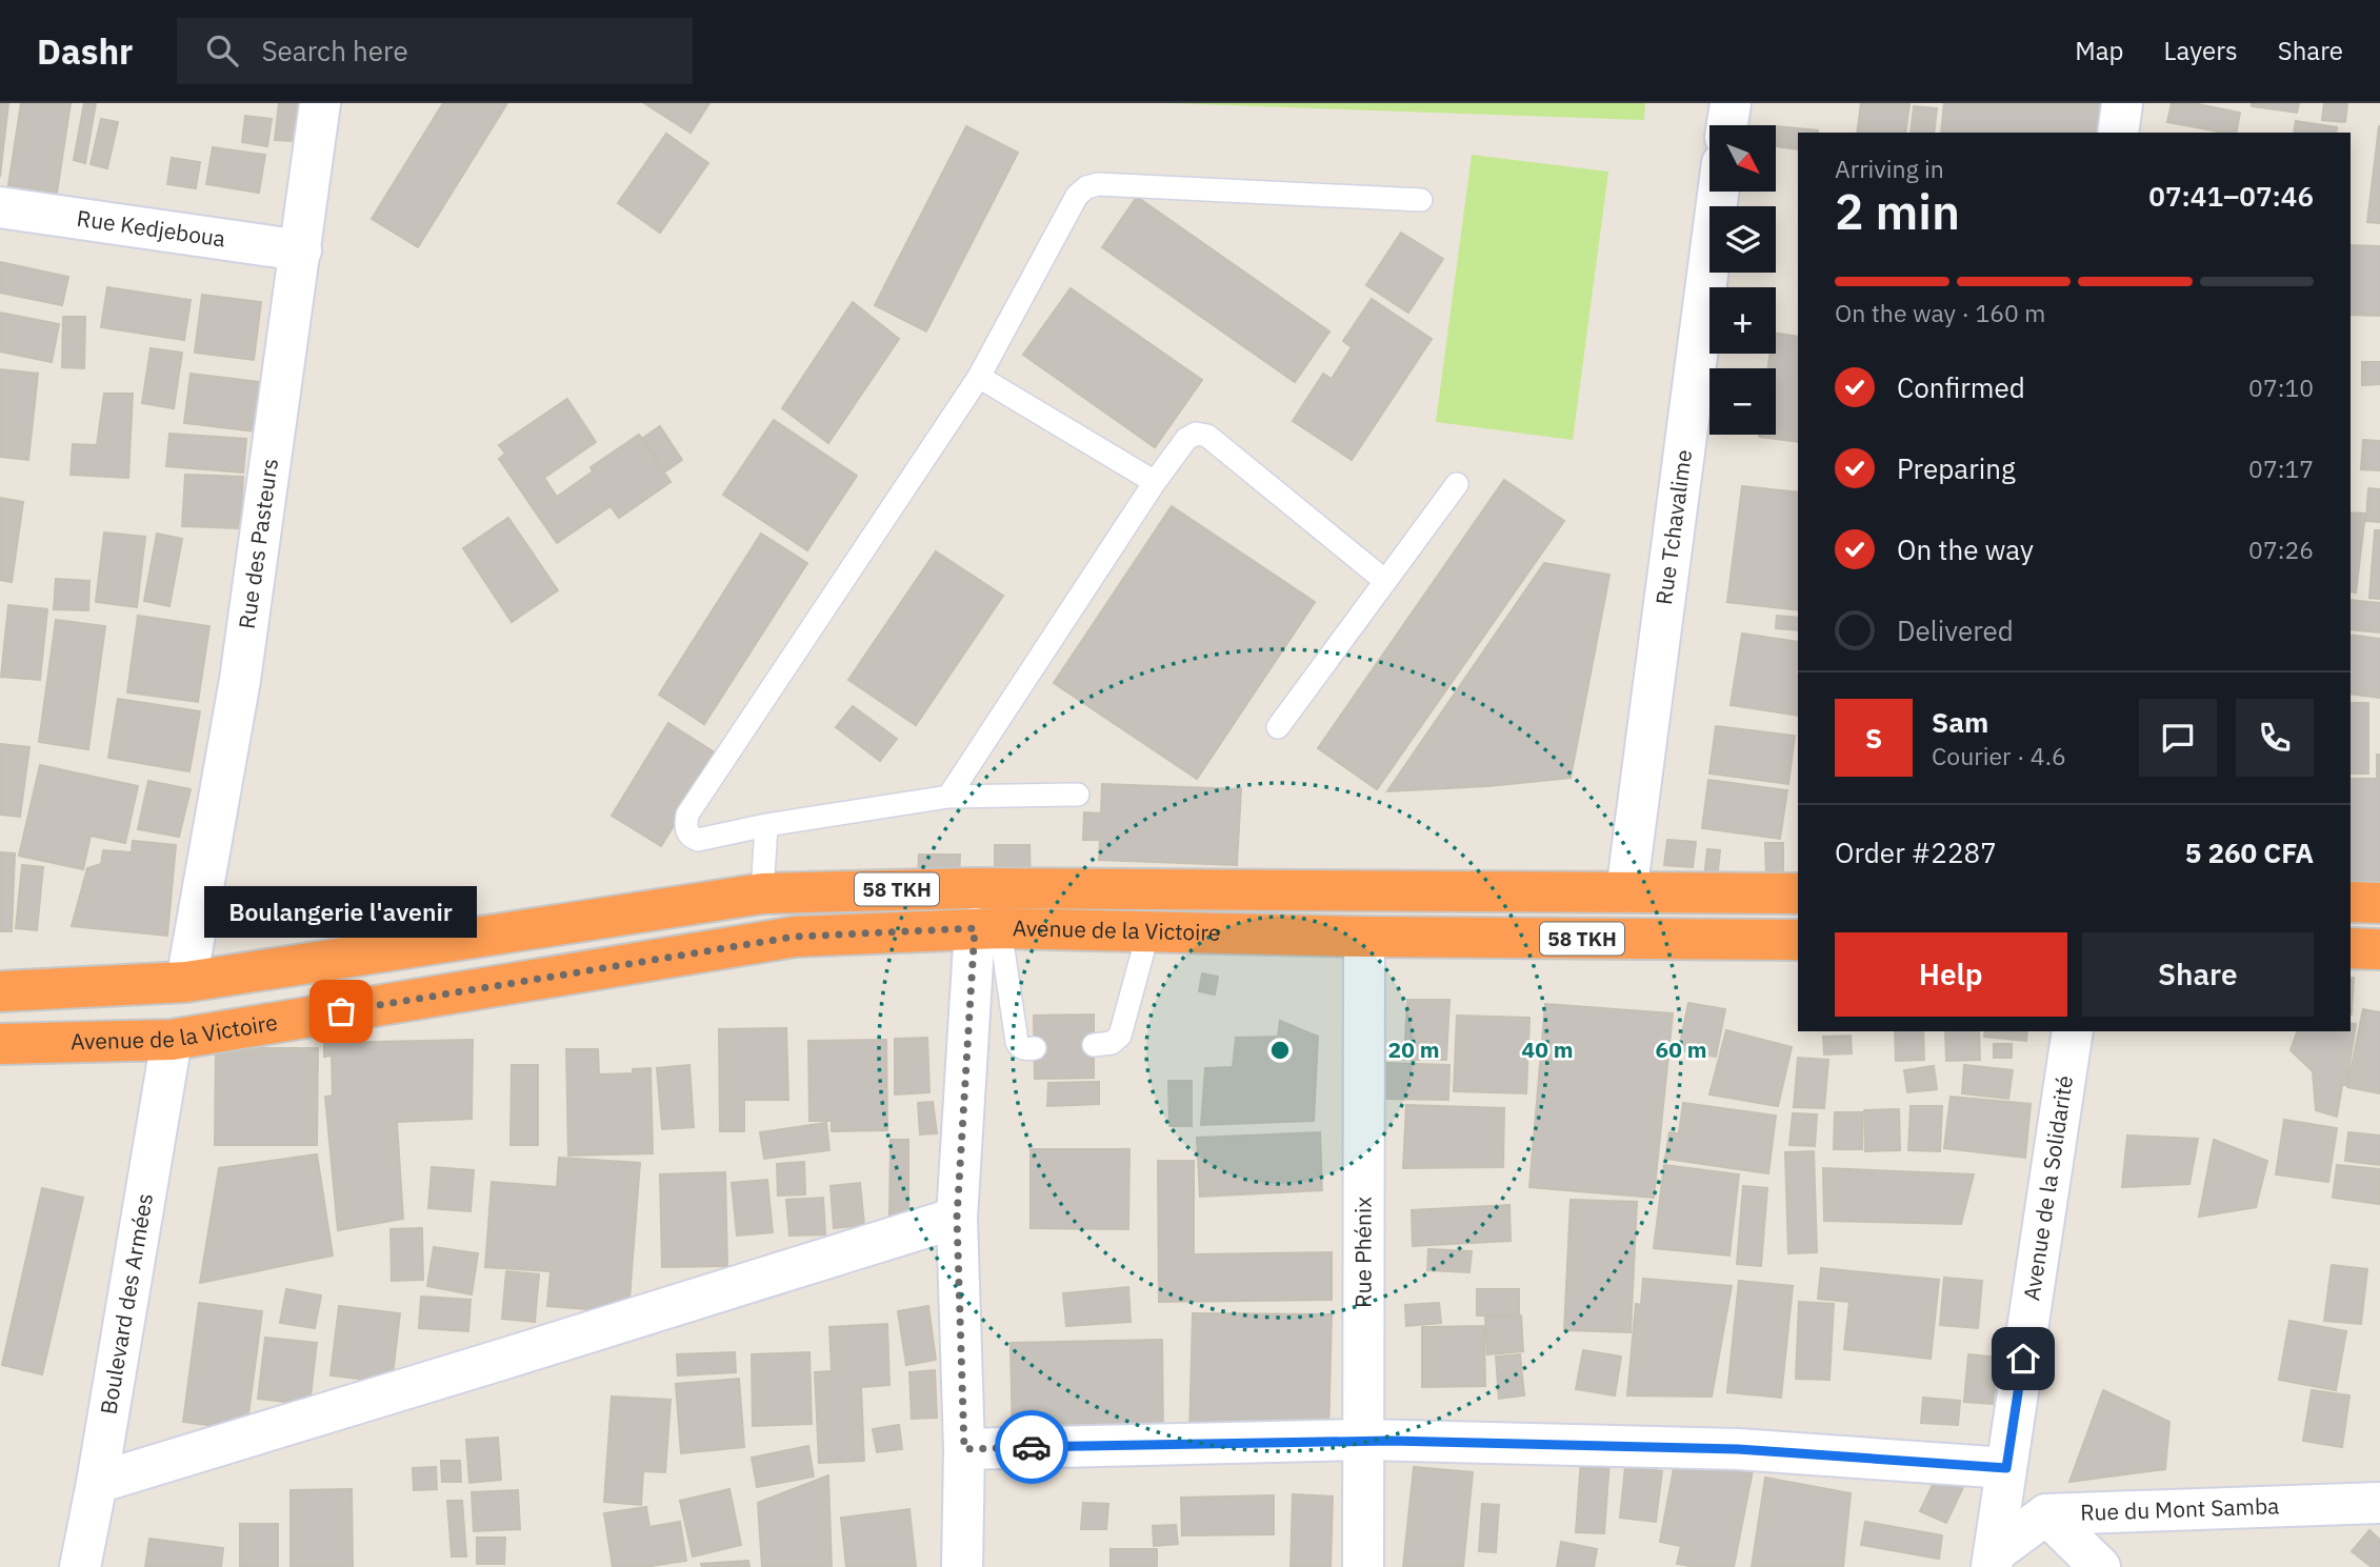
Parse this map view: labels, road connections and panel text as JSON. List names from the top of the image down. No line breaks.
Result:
{"streets":{"highway":["58 TKH","Avenue de la Victoire"],"street":["Rue Kedjeboua","Rue Tchavalime","Rue des Pasteurs","Avenue de la Solidarité","Rue Phénix","Boulevard des Armées","Rue du Mont Samba"]},"crossings":[["Rue Kedjeboua","Rue des Pasteurs"],["Rue Tchavalime","Avenue de la Victoire"],["Rue des Pasteurs","Avenue de la Victoire"],["Avenue de la Victoire","Rue Phénix"],["Avenue de la Victoire","Boulevard des Armées"]],"places":["Boulangerie l'avenir"],"north":"bottom right","page":{"header":"Dashr","search":"Search here","nav":["Map","Layers","Share"],"map_buttons":["+","−"],"heading":["2 min","Arriving in","07:41–07:46"],"panel":["Sam","Courier · 4.6","Order #2287","5 260 CFA"],"bar":"On the way · 160 m","list":[["Confirmed","07:10"],["Preparing","07:17"],["On the way","07:26"],"Delivered"],"round":"S","bubble":"Boulangerie l'avenir","buttons":["Help","Share"]},"rings":["20 m","40 m","60 m"]}
